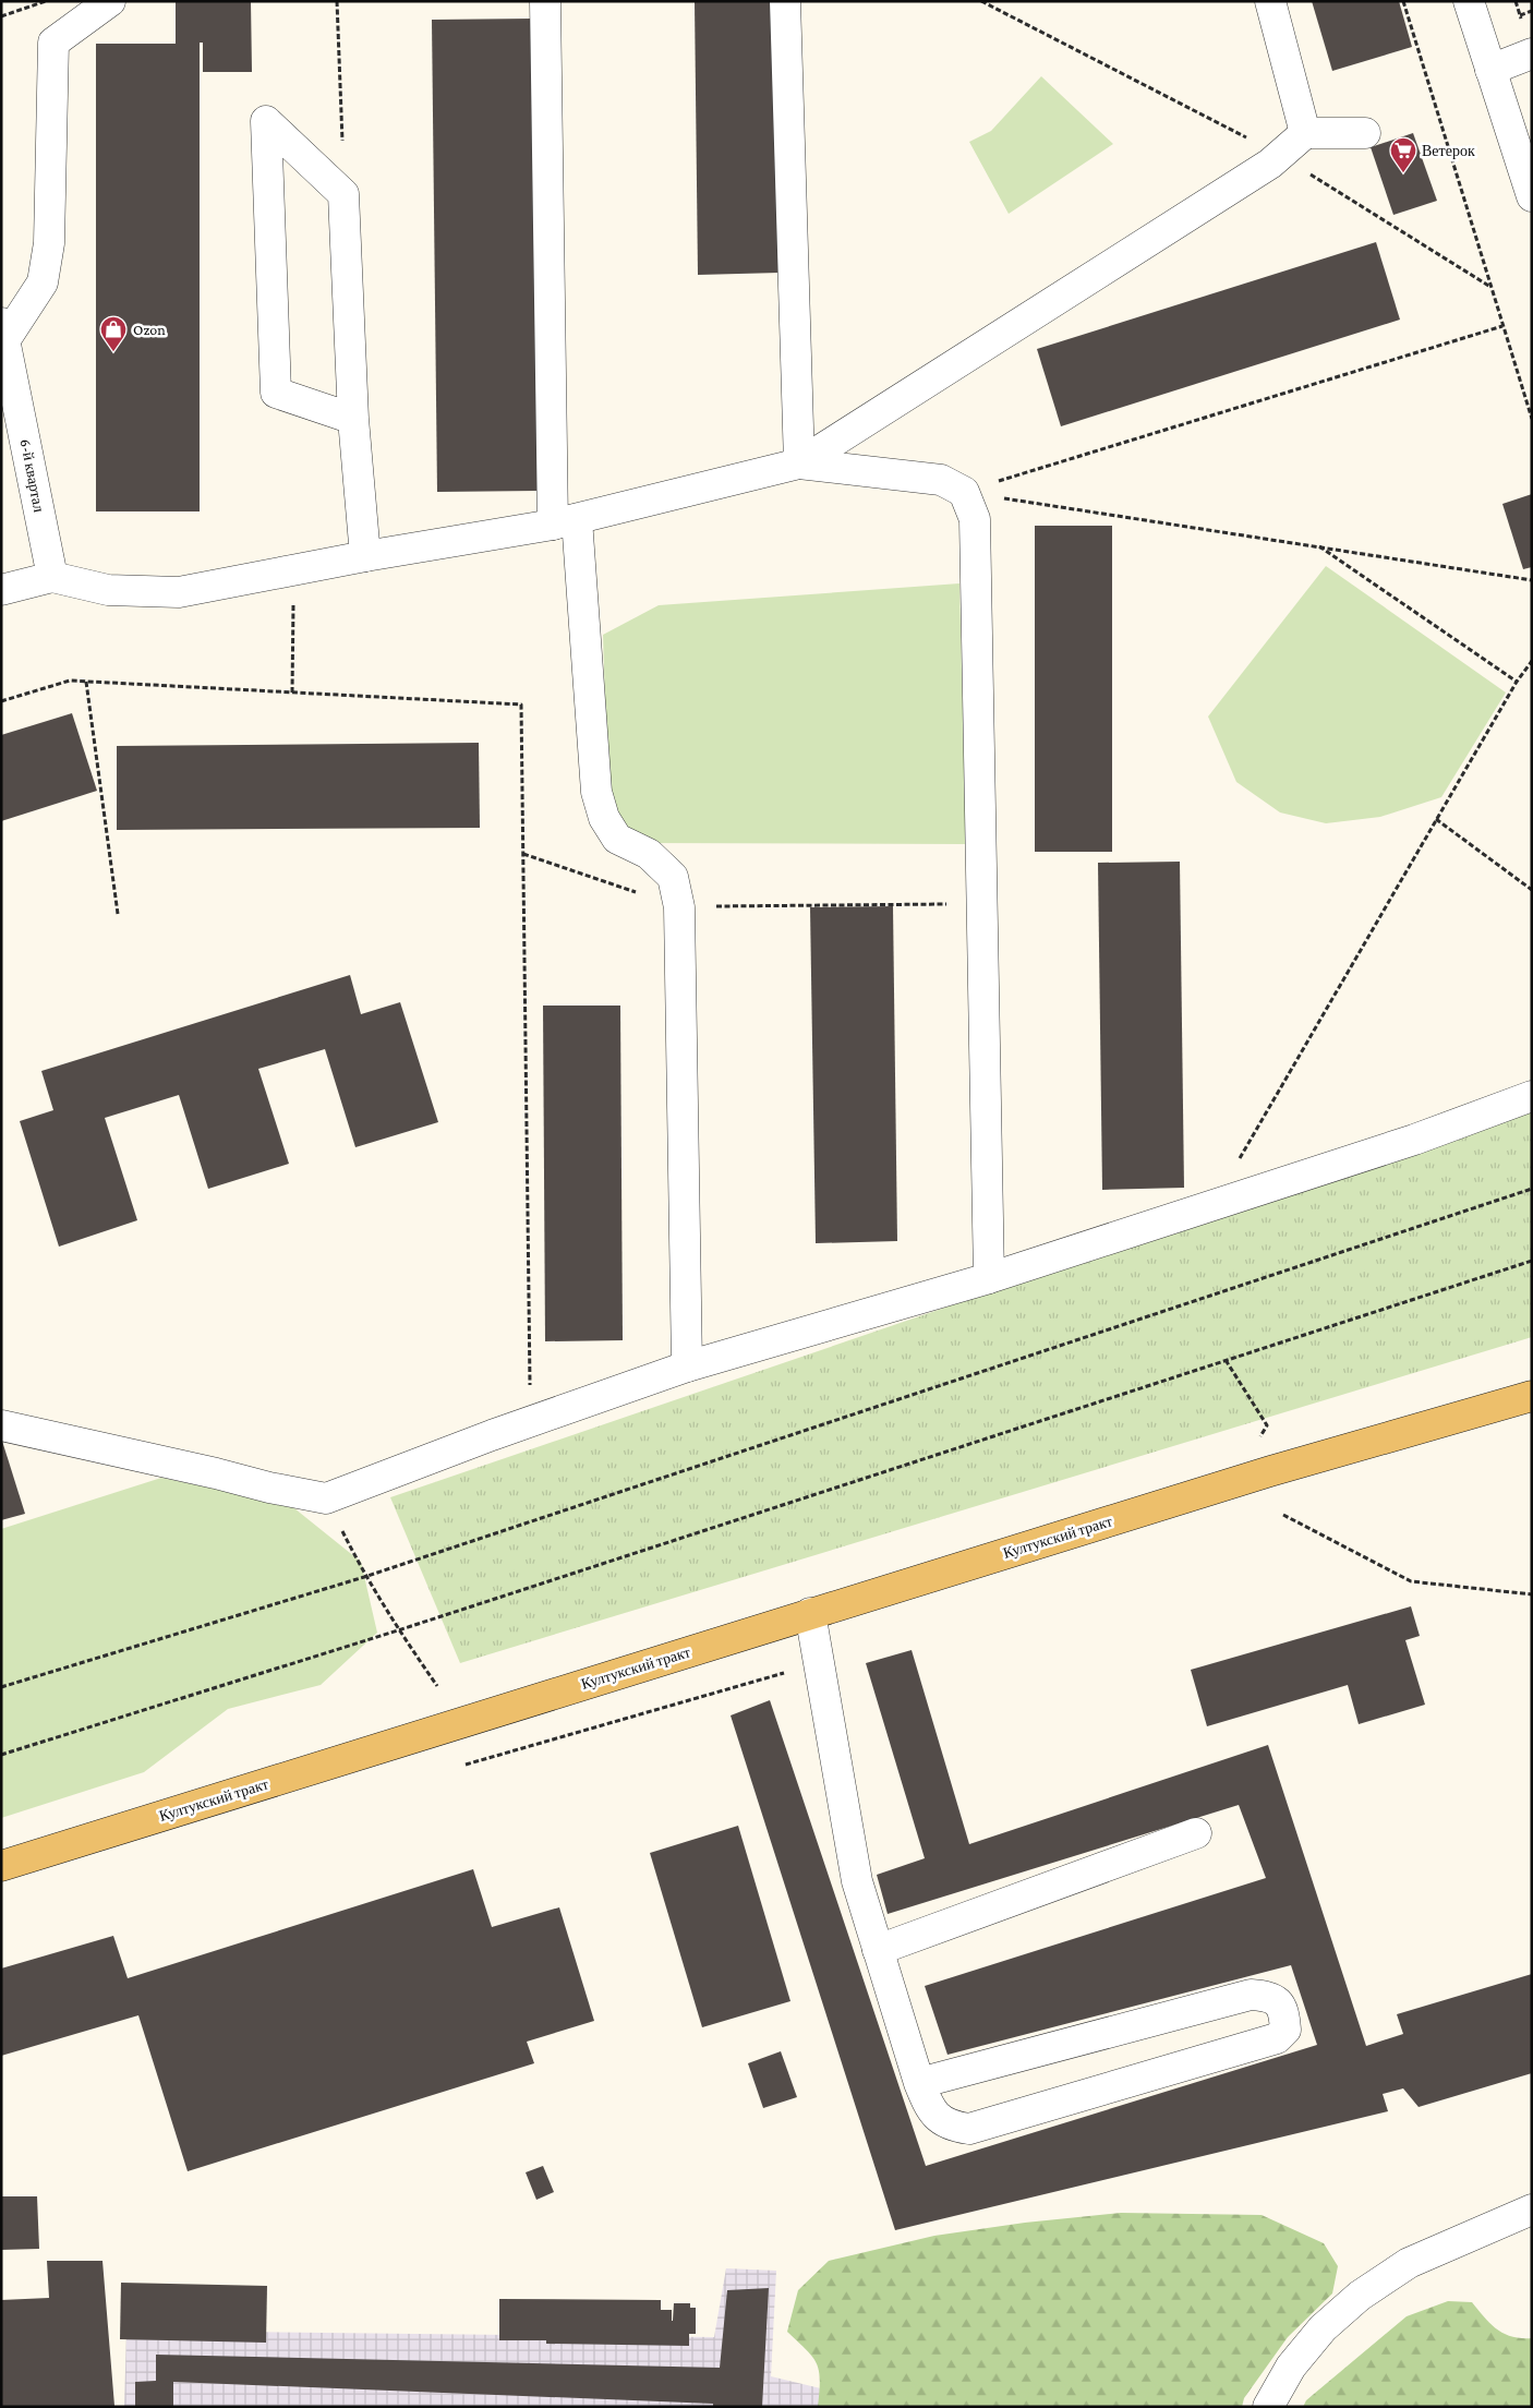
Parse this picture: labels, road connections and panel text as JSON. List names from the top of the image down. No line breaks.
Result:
{"streets":{"main road":["Култукский тракт"],"street":["6-й квартал"]},"places":{"supermarket":["Ветерок"],"shop":["Ozon"]}}
